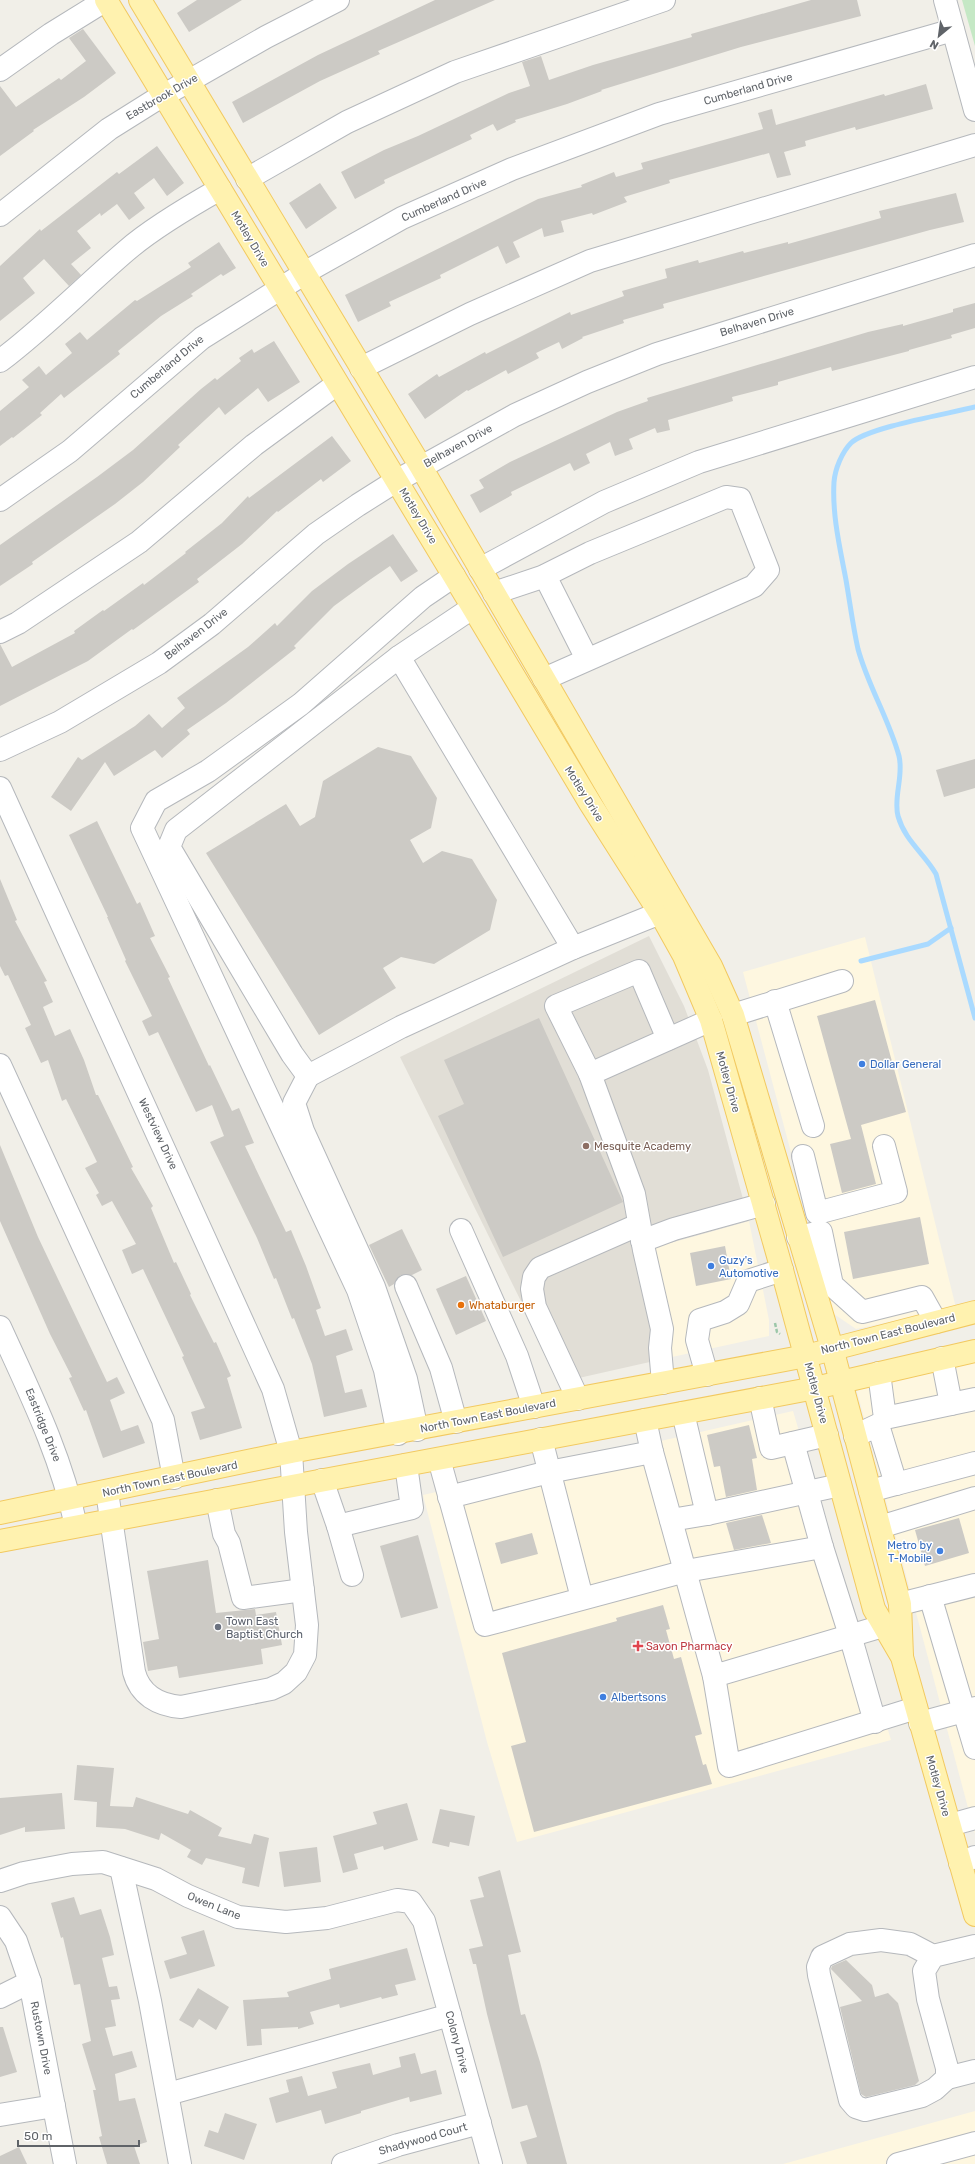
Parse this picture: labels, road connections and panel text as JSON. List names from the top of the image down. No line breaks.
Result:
{"streets":{"main road":["Motley Drive","North Town East Boulevard"],"street":["Cumberland Drive","Eastbrook Drive","Belhaven Drive","Westview Drive","Eastridge Drive","Owen Lane","Rustown Drive","Colony Drive","Shadywood Court"]},"crossings":[["Cumberland Drive","Motley Drive"],["Eastbrook Drive","Motley Drive"],["Motley Drive","Belhaven Drive"],["Motley Drive","North Town East Boulevard"],["Westview Drive","North Town East Boulevard"],["North Town East Boulevard","Eastridge Drive"],["Owen Lane","Colony Drive"],["Colony Drive","Shadywood Court"]],"places":{"other":["Dollar General","Mesquite Academy","Guzy's Automotive","Whataburger","Metro by T-Mobile","Town East Baptist Church","Albertsons"],"health":["Savon Pharmacy"]},"scale_bar":"50 m","north":"bottom left"}
